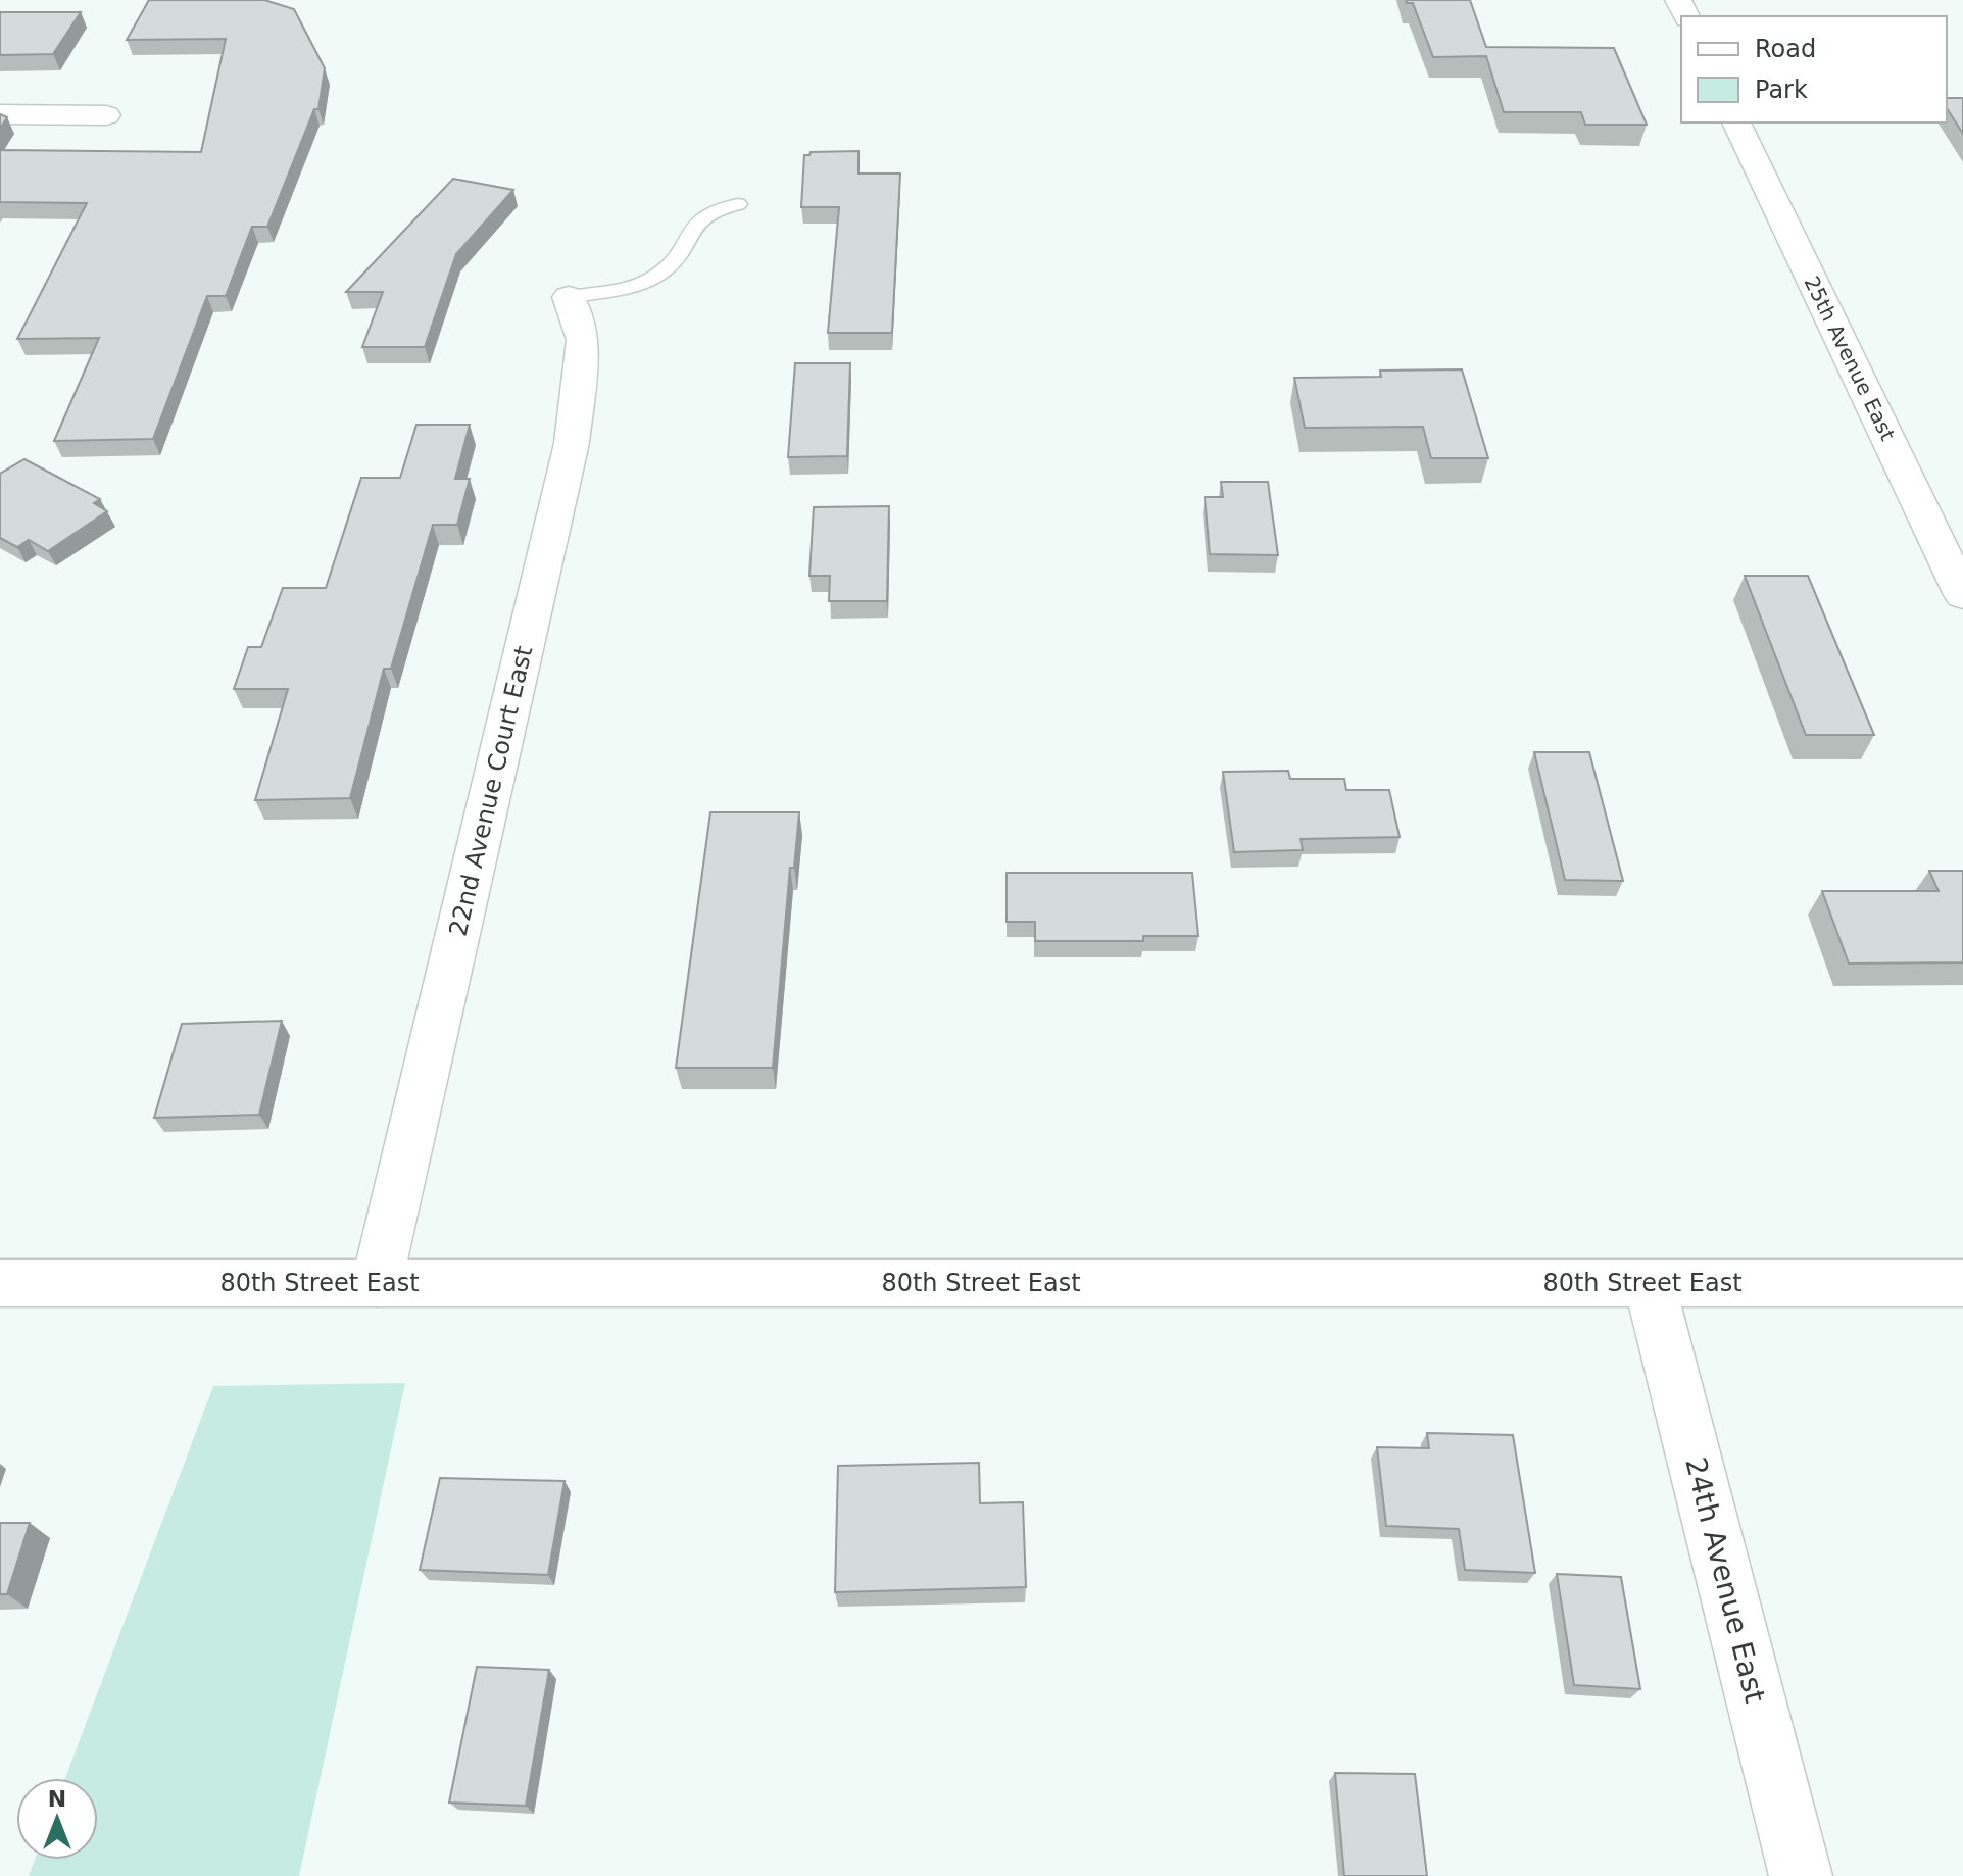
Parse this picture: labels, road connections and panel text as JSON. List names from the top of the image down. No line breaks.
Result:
{"streets":{"street":["25th Avenue East","22nd Avenue Court East","80th Street East","24th Avenue East"]},"crossings":[["22nd Avenue Court East","80th Street East"],["80th Street East","24th Avenue East"]],"legend":["Road","Park"],"north":"top"}
